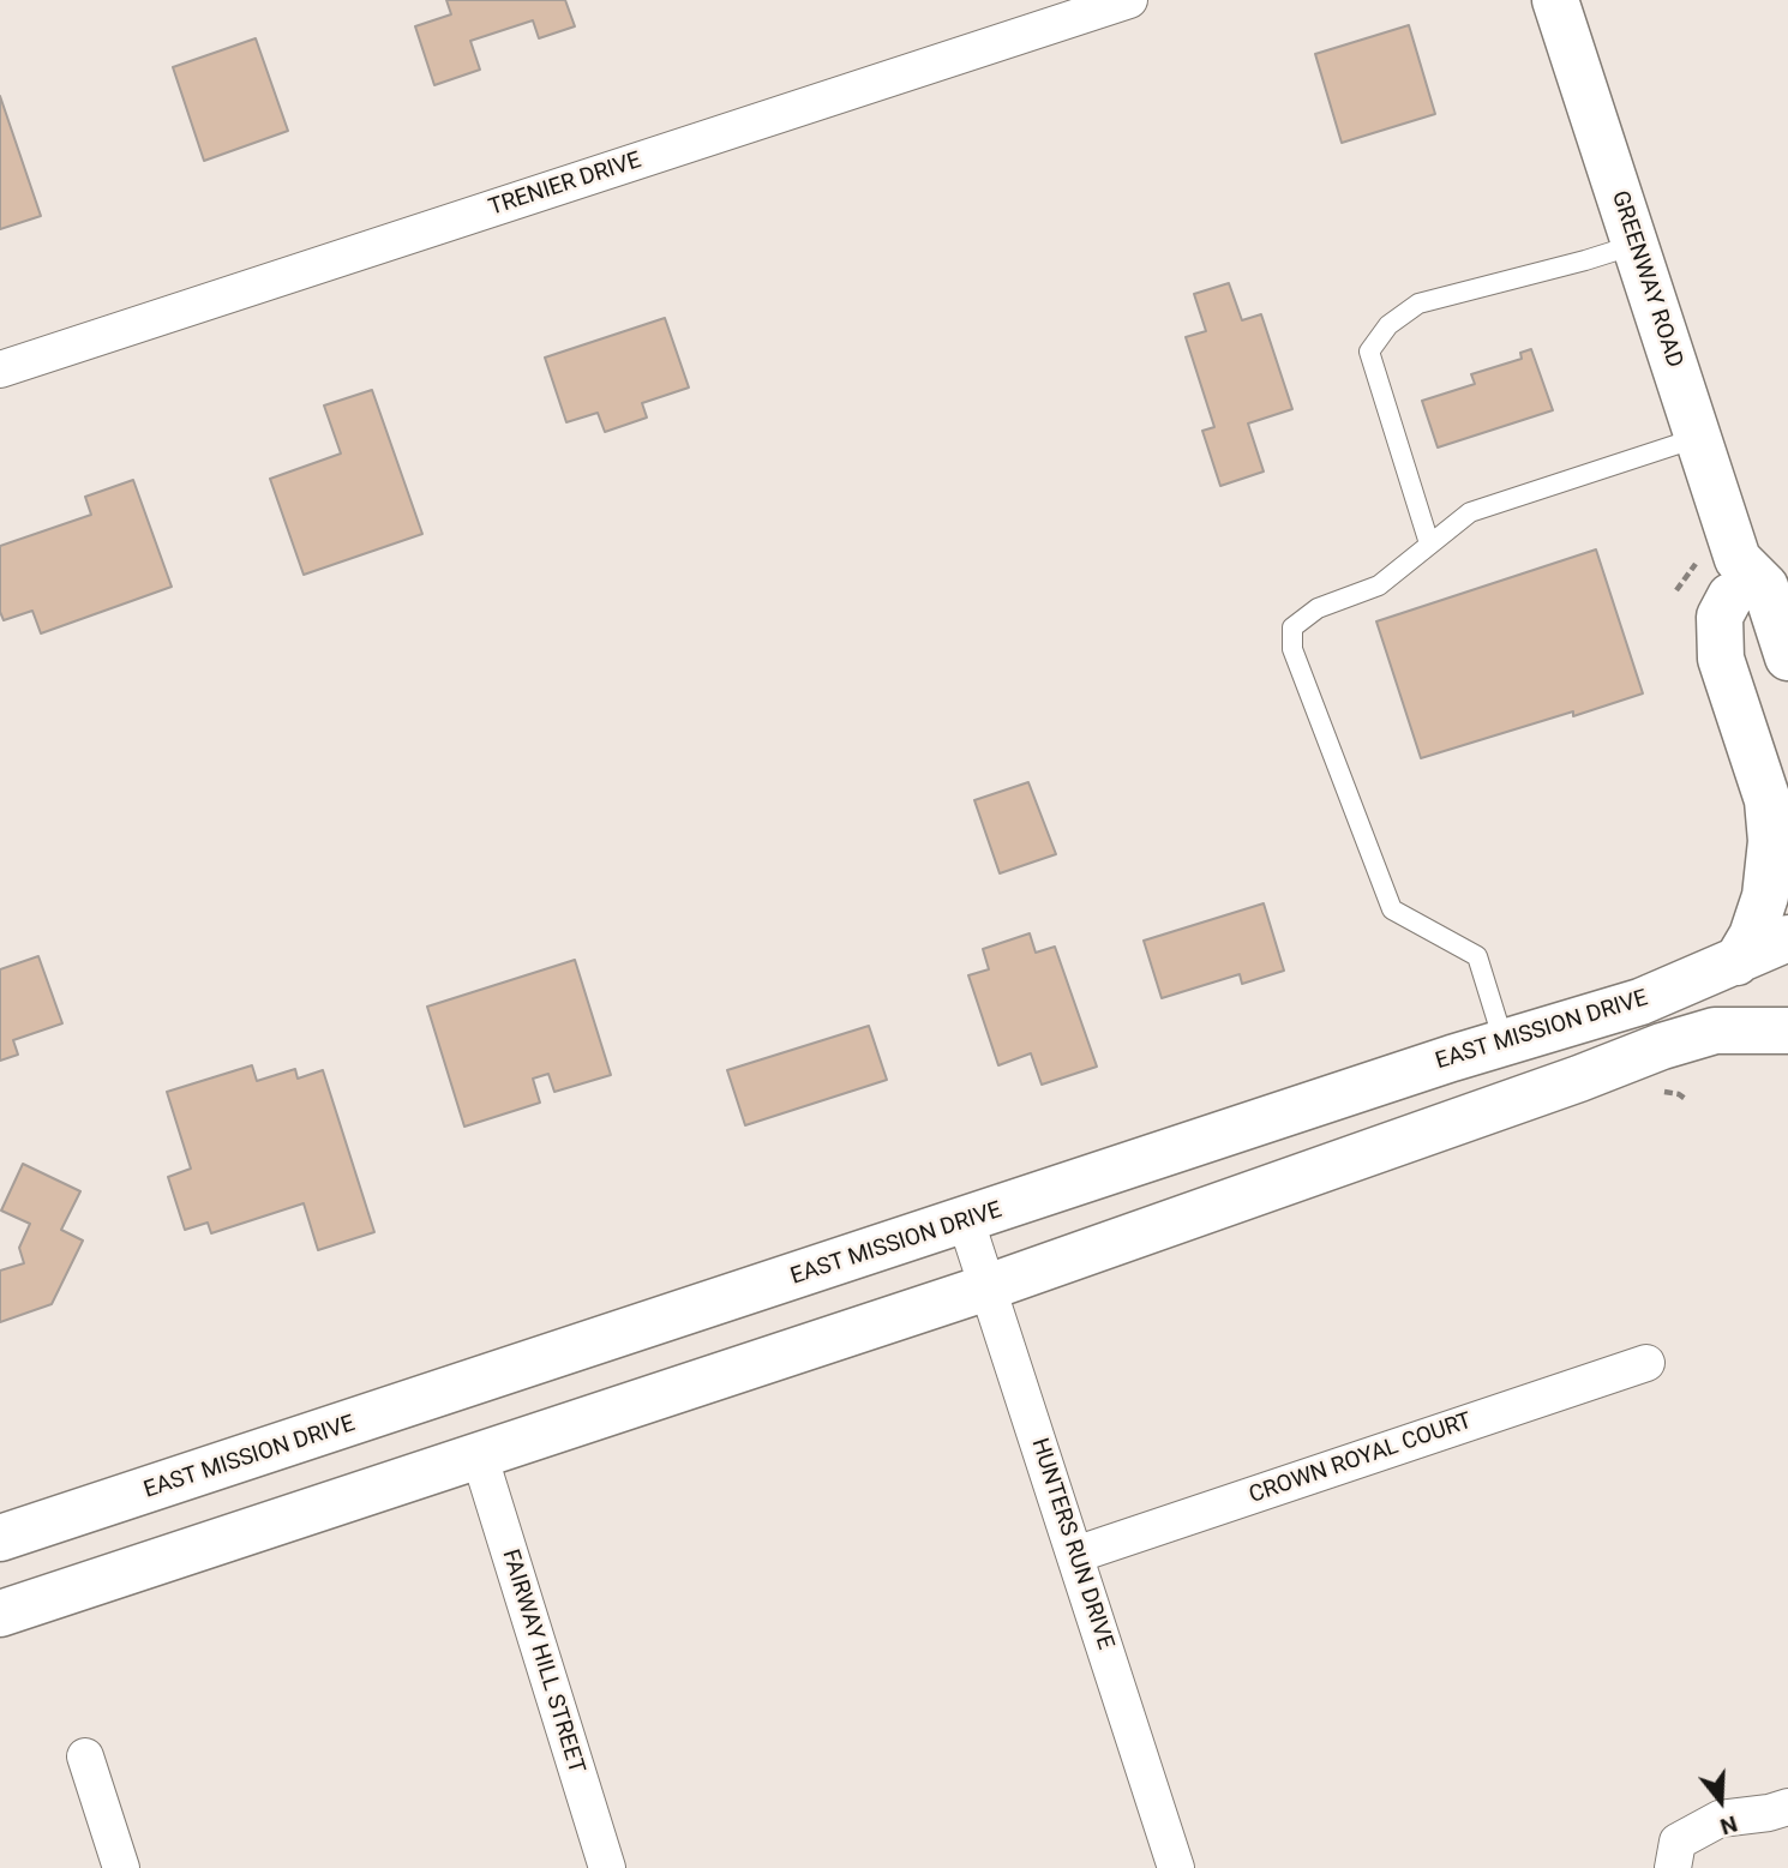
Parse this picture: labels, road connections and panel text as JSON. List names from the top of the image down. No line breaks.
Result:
{"streets":{"street":["TRENIER DRIVE","GREENWAY ROAD","EAST MISSION DRIVE","CROWN ROYAL COURT","HUNTERS RUN DRIVE","FAIRWAY HILL STREET"]},"crossings":[["EAST MISSION DRIVE","HUNTERS RUN DRIVE"],["CROWN ROYAL COURT","HUNTERS RUN DRIVE"]],"north":"bottom"}
